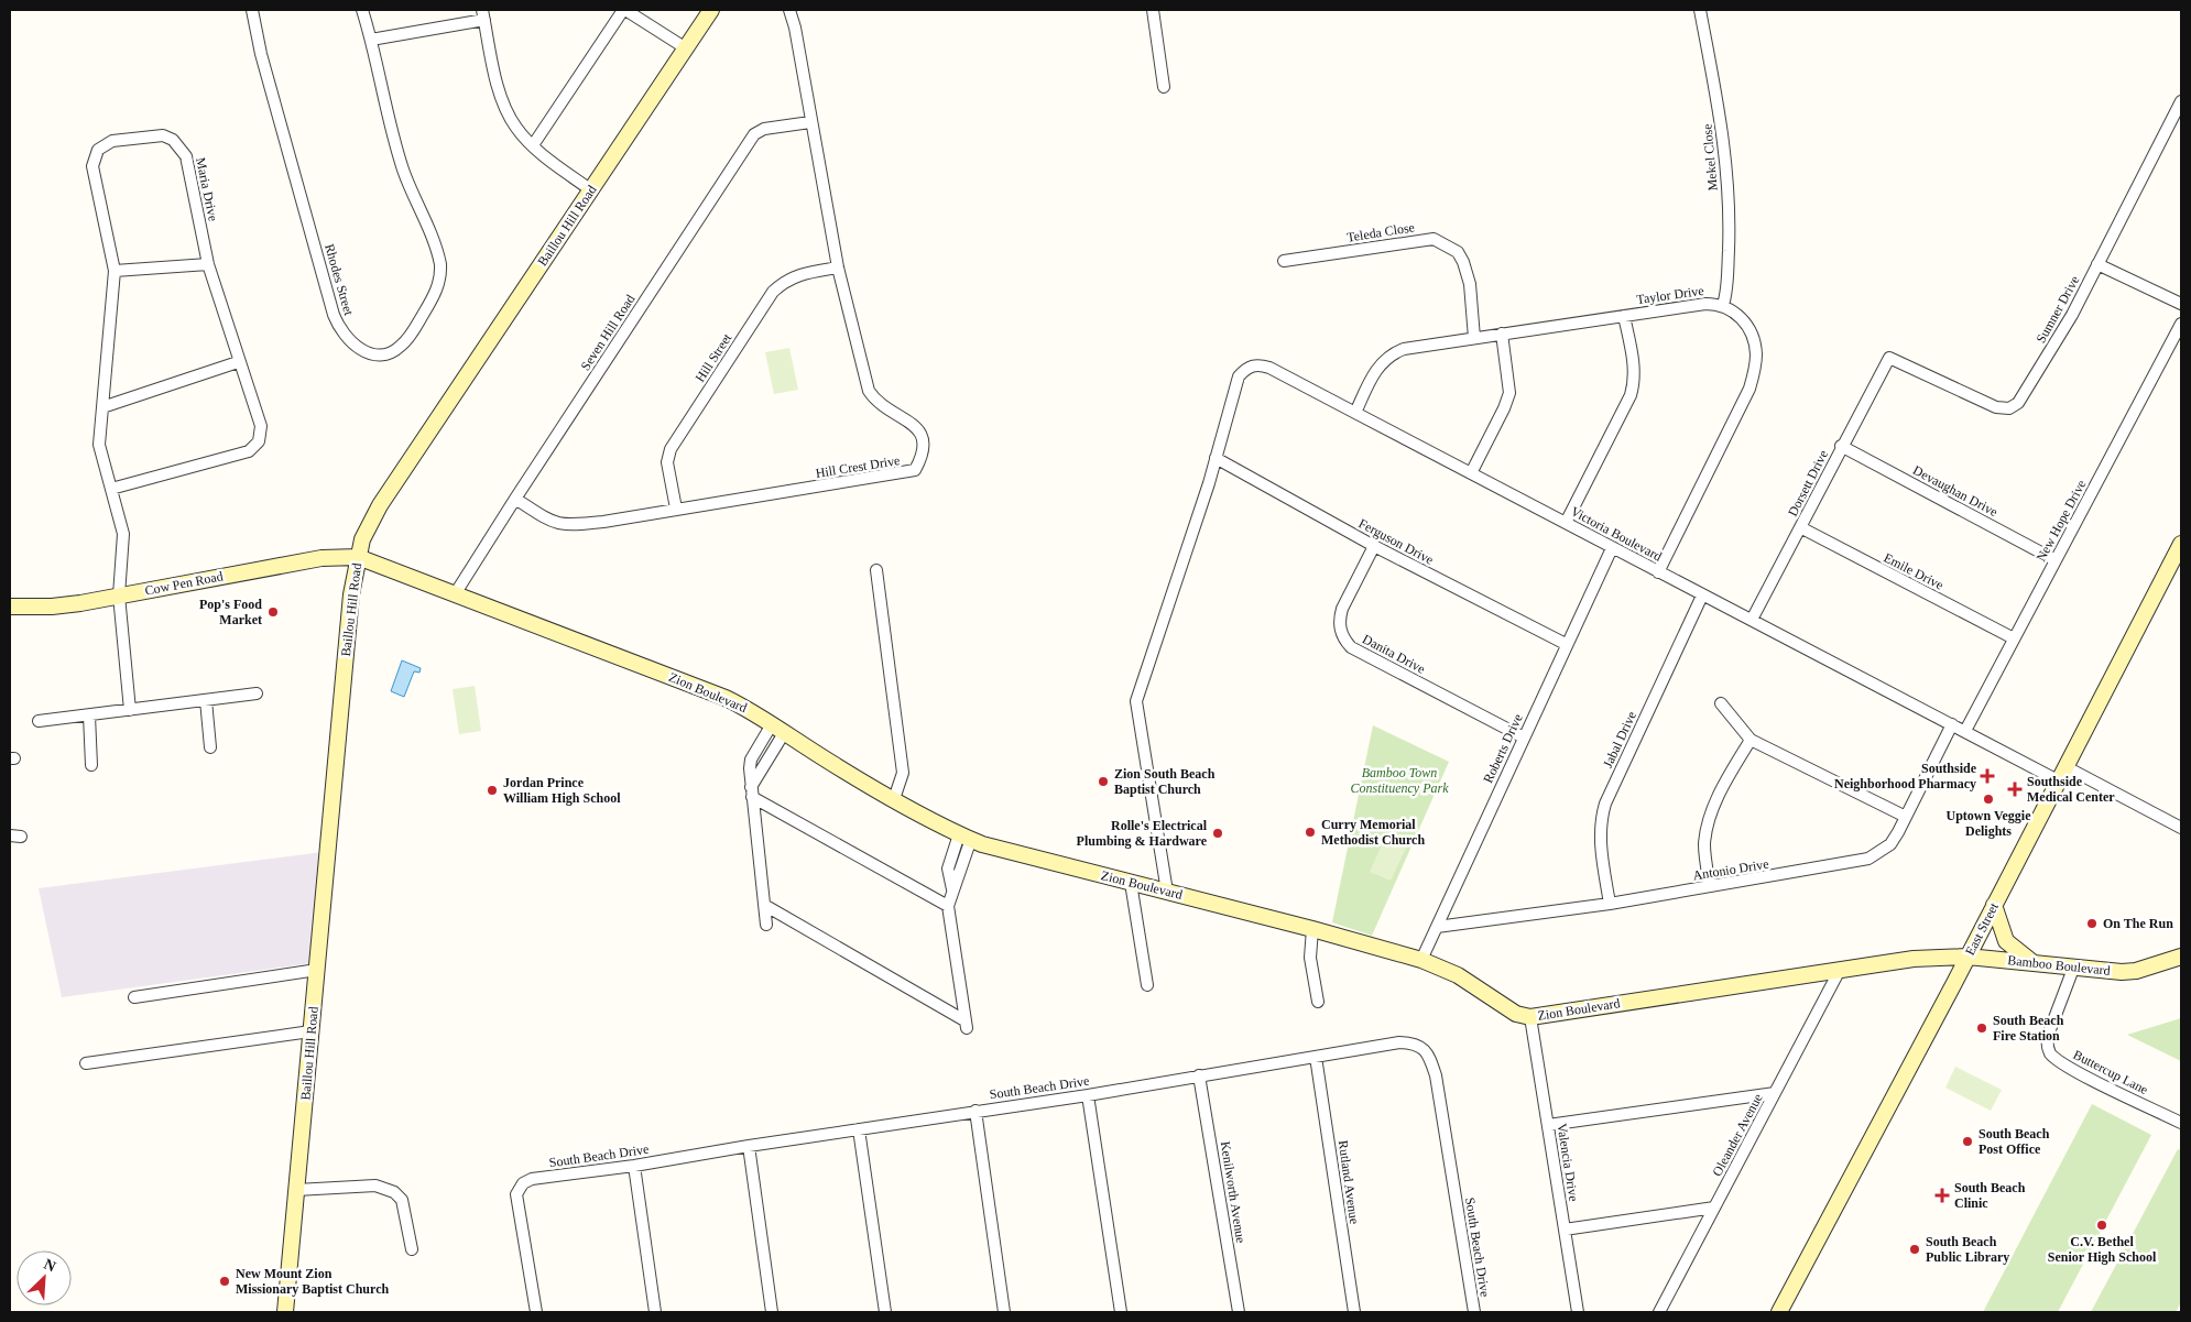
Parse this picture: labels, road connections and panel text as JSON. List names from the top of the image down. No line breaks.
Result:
{"streets":{"main road":["Baillou Hill Road","Cow Pen Road","Zion Boulevard","East Street","Bamboo Boulevard"],"street":["Mekel Close","Maria Drive","Teleda Close","Rhodes Street","Taylor Drive","Sumner Drive","Seven Hill Road","Hill Street","Hill Crest Drive","Dorsett Drive","Devaughan Drive","New Hope Drive","Victoria Boulevard","Ferguson Drive","Emile Drive","Danita Drive","Jabal Drive","Roberts Drive","Antonio Drive","Buttercup Lane","South Beach Drive","Oleander Avenue","Valencia Drive","Rutland Avenue","Kenilworth Avenue"]},"crossings":[["Mekel Close","Taylor Drive"],["Maria Drive","Cow Pen Road"],["Baillou Hill Road","Cow Pen Road"],["Baillou Hill Road","Zion Boulevard"],["Teleda Close","Taylor Drive"],["Taylor Drive","Victoria Boulevard"],["Sumner Drive","Dorsett Drive"],["Seven Hill Road","Hill Crest Drive"],["Seven Hill Road","Zion Boulevard"],["Hill Street","Hill Crest Drive"],["Dorsett Drive","Devaughan Drive"],["Dorsett Drive","Victoria Boulevard"],["Dorsett Drive","Emile Drive"],["Devaughan Drive","New Hope Drive"],["New Hope Drive","Victoria Boulevard"],["New Hope Drive","Emile Drive"],["Victoria Boulevard","Ferguson Drive"],["Victoria Boulevard","Jabal Drive"],["Victoria Boulevard","Roberts Drive"],["Victoria Boulevard","Antonio Drive"],["Victoria Boulevard","East Street"],["Ferguson Drive","Danita Drive"],["Ferguson Drive","Roberts Drive"],["Cow Pen Road","Zion Boulevard"],["Danita Drive","Roberts Drive"],["Zion Boulevard","Roberts Drive"],["Zion Boulevard","East Street"],["Zion Boulevard","Bamboo Boulevard"],["Zion Boulevard","Oleander Avenue"],["Zion Boulevard","Valencia Drive"],["Jabal Drive","Antonio Drive"],["Roberts Drive","Antonio Drive"],["East Street","Bamboo Boulevard"],["Bamboo Boulevard","Buttercup Lane"],["South Beach Drive","Rutland Avenue"],["South Beach Drive","Kenilworth Avenue"]],"parks":["Bamboo Town Constituency Park"],"places":{"other":["Pop's Food Market","Zion South Beach Baptist Church","Jordan Prince William High School","Uptown Veggie Delights","Curry Memorial Methodist Church","Rolle's Electrical Plumbing & Hardware","On The Run","South Beach Fire Station","South Beach Post Office","C.V. Bethel Senior High School","South Beach Public Library","New Mount Zion Missionary Baptist Church"],"health":["Southside Neighborhood Pharmacy","Southside Medical Center","South Beach Clinic"]},"north":"top right"}
